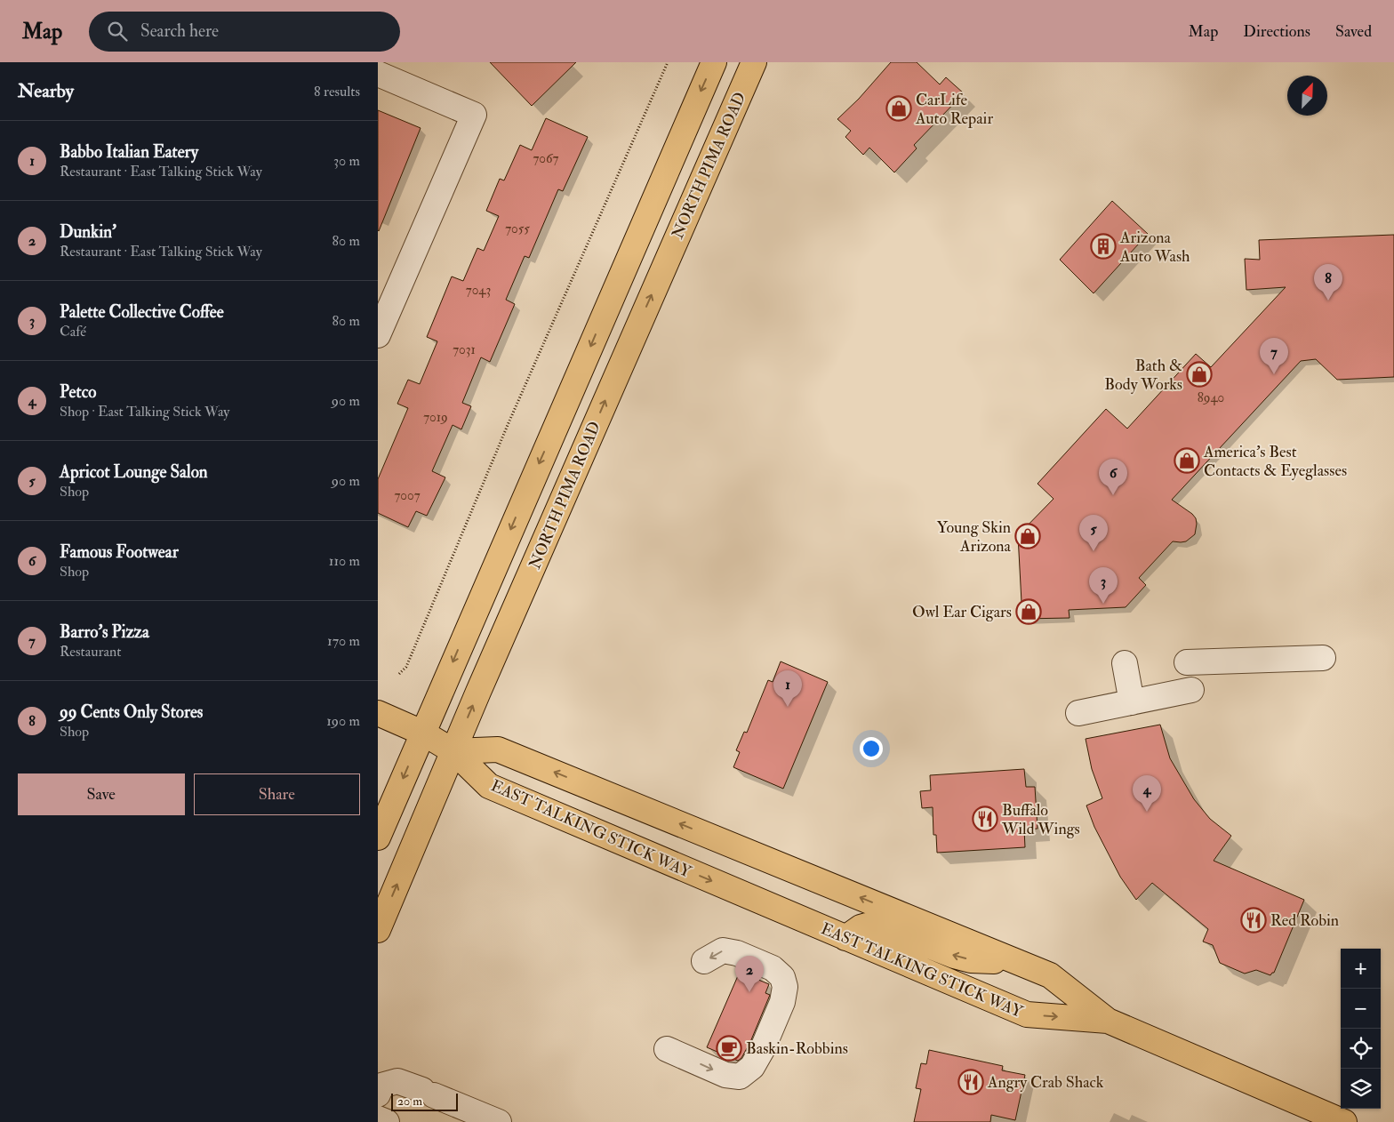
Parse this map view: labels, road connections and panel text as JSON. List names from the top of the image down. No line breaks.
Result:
{"streets":{"main road":["NORTH PIMA ROAD","EAST TALKING STICK WAY"]},"crossings":[["NORTH PIMA ROAD","EAST TALKING STICK WAY"]],"places":{"shop":["CarLife Auto Repair","Bath & Body Works","America's Best Contacts & Eyeglasses","Young Skin Arizona","Owl Ear Cigars"],"building":["Arizona Auto Wash"],"restaurant":["Buffalo Wild Wings","Red Robin","Angry Crab Shack"],"cafe":["Baskin-Robbins"]},"house_numbers":["7067","7055","7043","7031","8940","7019","7007"],"scale_bar":"20 m","north":"top right","page":{"header":"Map","search":"Search here","nav":["Map","Directions","Saved"],"heading":["Nearby","8 results"],"list":[{"mark":"1","name":"Babbo Italian Eatery","note":"Restaurant · East Talking Stick Way","value":"30 m"},{"mark":"2","name":"Dunkin'","note":"Restaurant · East Talking Stick Way","value":"80 m"},{"mark":"3","name":"Palette Collective Coffee","note":"Café","value":"80 m"},{"mark":"4","name":"Petco","note":"Shop · East Talking Stick Way","value":"90 m"},{"mark":"5","name":"Apricot Lounge Salon","note":"Shop","value":"90 m"},{"mark":"6","name":"Famous Footwear","note":"Shop","value":"110 m"},{"mark":"7","name":"Barro's Pizza","note":"Restaurant","value":"170 m"},{"mark":"8","name":"99 Cents Only Stores","note":"Shop","value":"190 m"}],"pins":["8","7","6","5","3","1","4","2"],"buttons":["Save","Share"],"map_buttons":["+","−"],"scale":"20 m"}}
